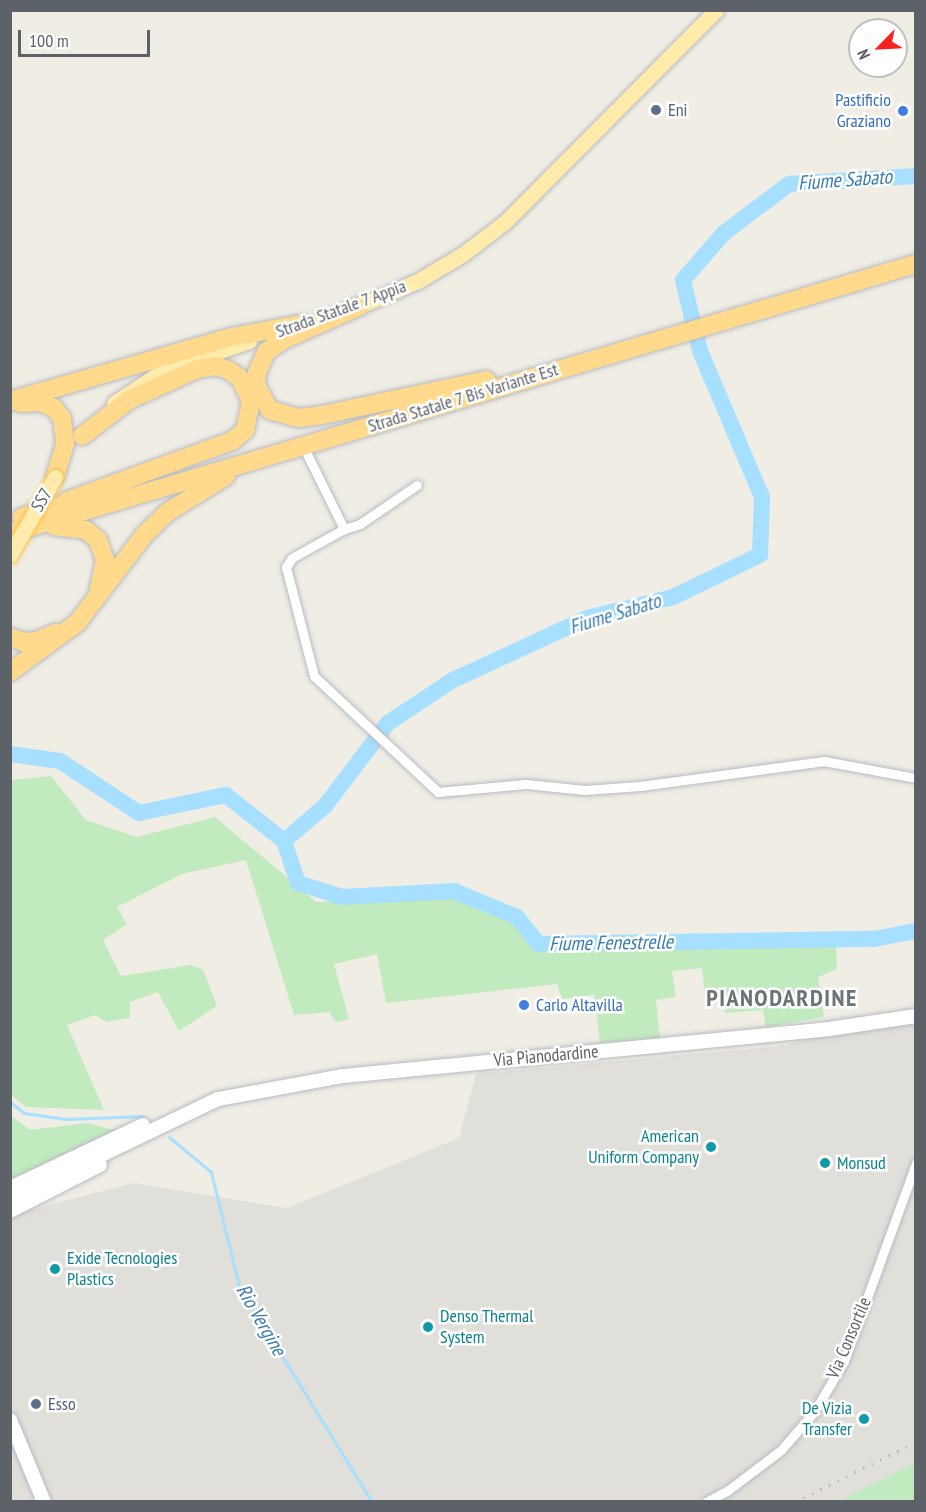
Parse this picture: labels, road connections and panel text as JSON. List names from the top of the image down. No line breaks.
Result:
{"streets":{"highway":["Strada Statale 7 Bis Variante Est","SS7"],"main road":["Strada Statale 7 Appia"],"street":["Via Pianodardine","Via Consortile"]},"crossings":[["Strada Statale 7 Appia","SS7"],["Strada Statale 7 Bis Variante Est","SS7"]],"districts":["PIANODARDINE"],"water":["Fiume Sabato","Fiume Fenestrelle","Rio Vergine"],"places":["Eni","Pastificio Graziano","Carlo Altavilla","American Uniform Company","Monsud","Exide Tecnologies Plastics","Denso Thermal System","Esso","De Vizia Transfer"],"scale_bar":"100 m","north":"bottom left"}
